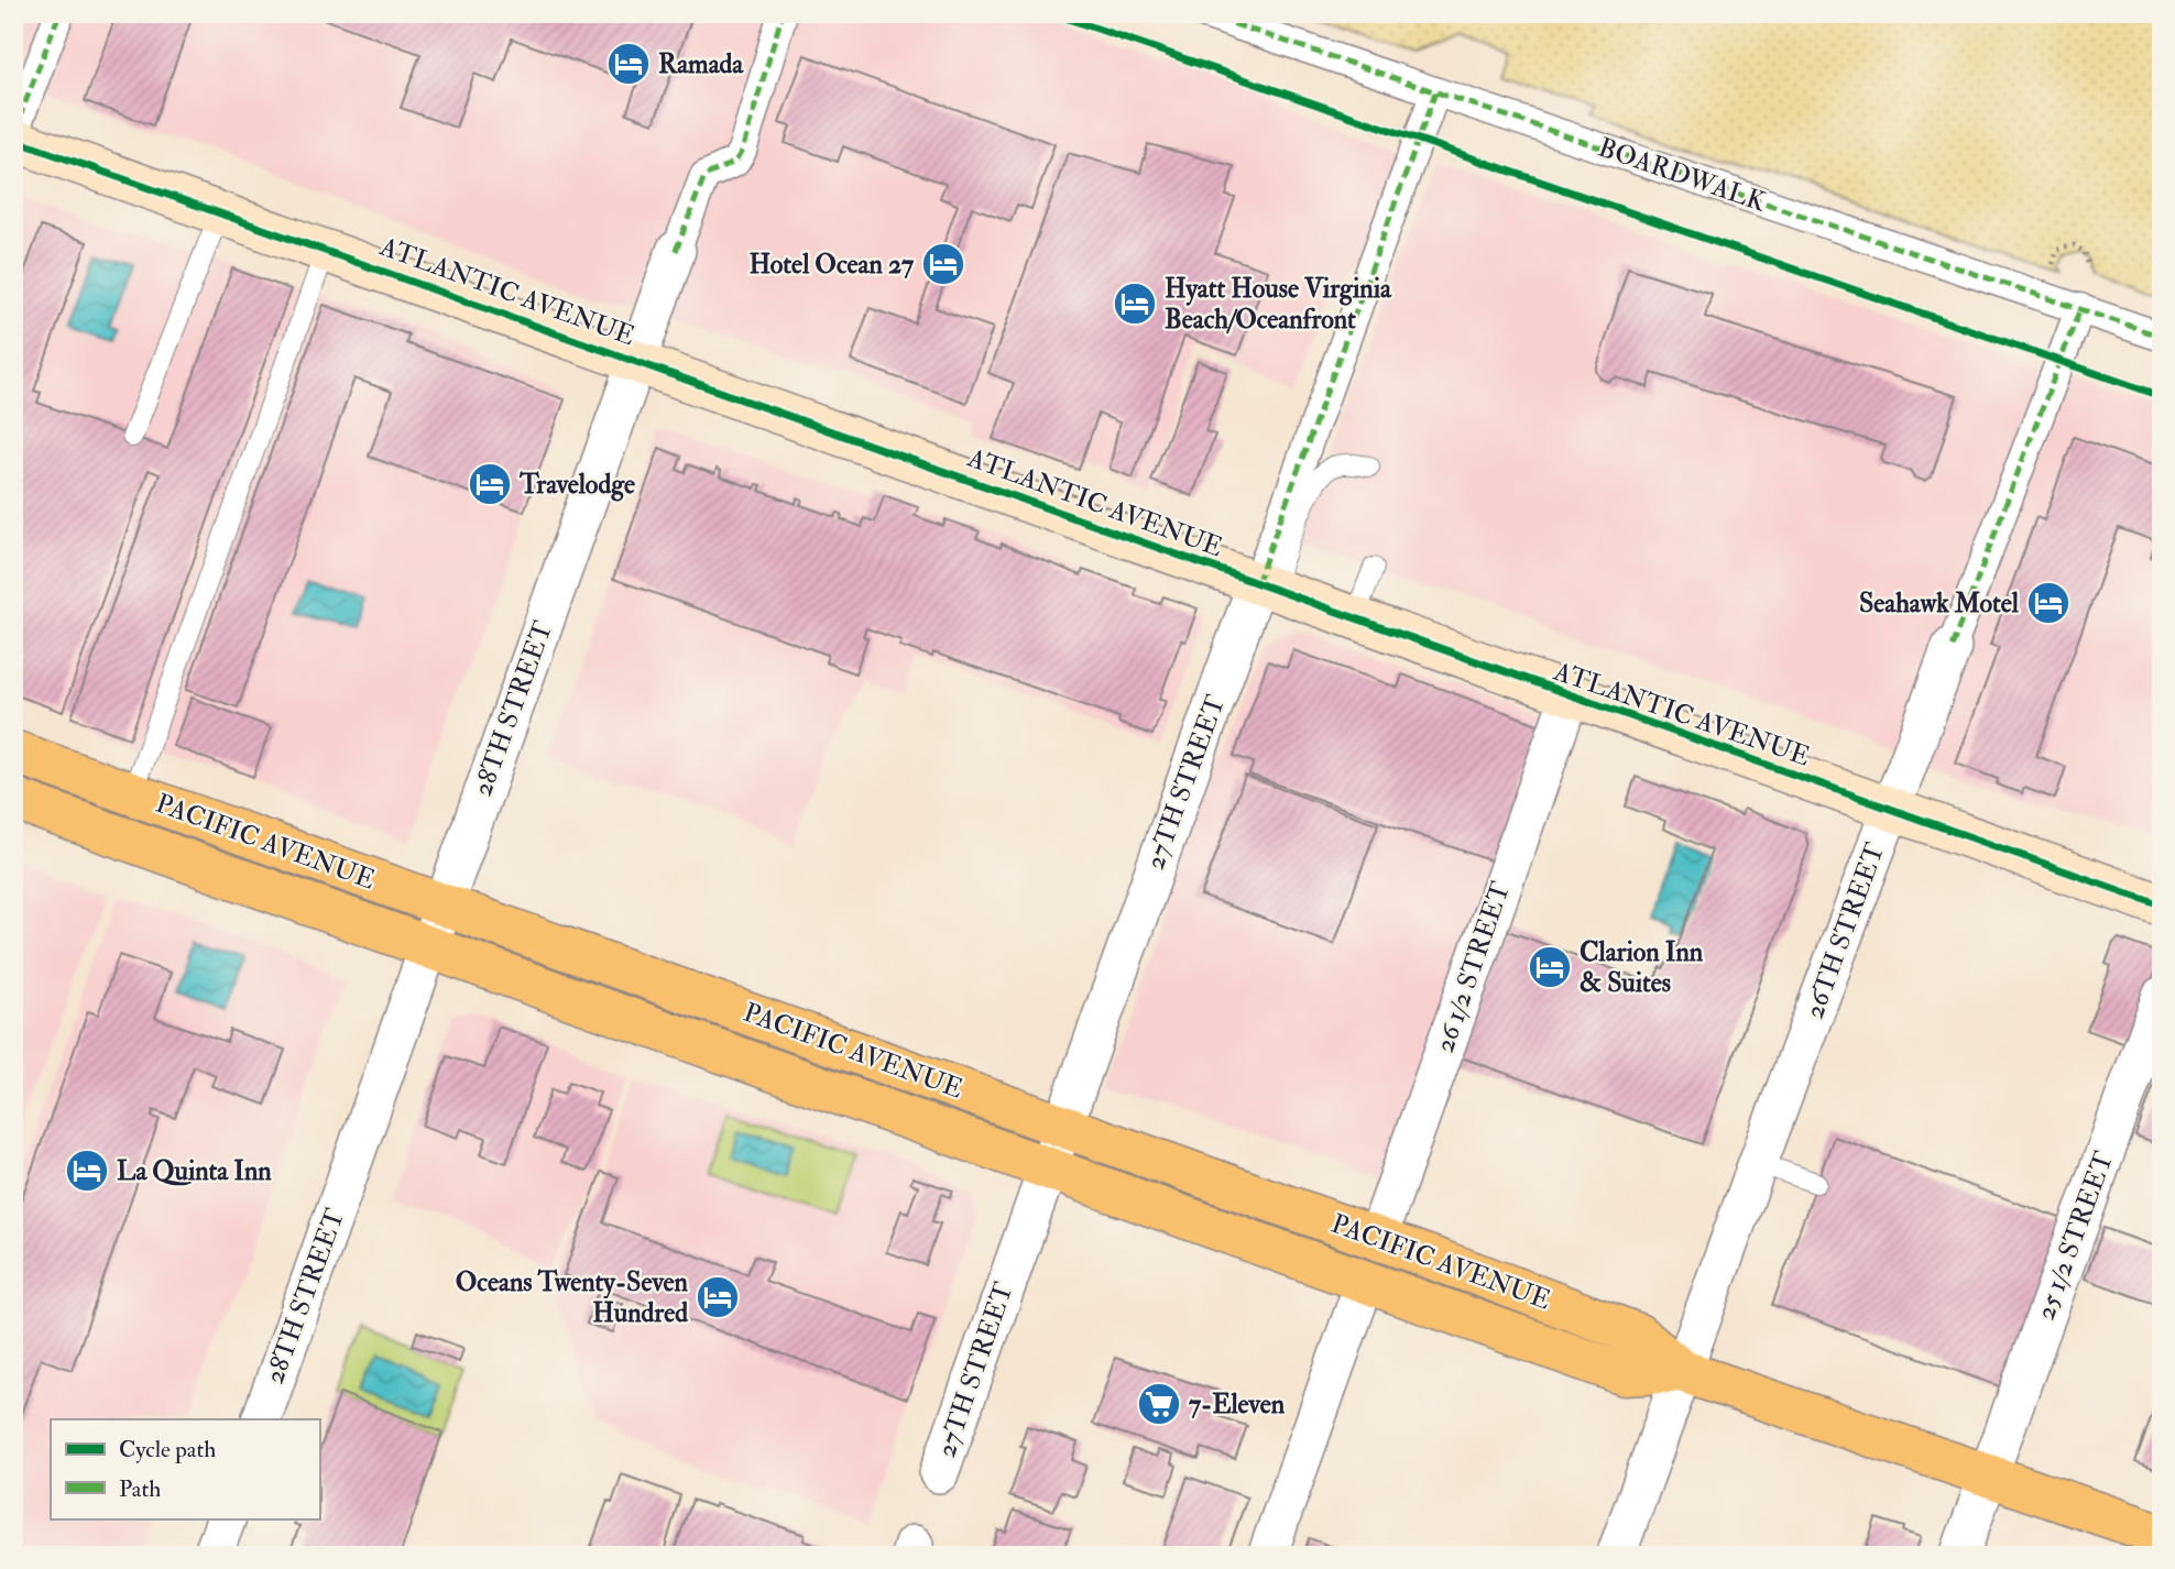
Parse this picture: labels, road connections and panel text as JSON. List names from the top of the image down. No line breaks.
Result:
{"streets":{"highway":["PACIFIC AVENUE"],"main road":["ATLANTIC AVENUE"],"street":["BOARDWALK","28TH STREET","27TH STREET","26TH STREET","26 1/2 STREET","25 1/2 STREET"]},"crossings":[["BOARDWALK","27TH STREET"],["BOARDWALK","26TH STREET"],["ATLANTIC AVENUE","28TH STREET"],["ATLANTIC AVENUE","27TH STREET"],["ATLANTIC AVENUE","26TH STREET"],["ATLANTIC AVENUE","26 1/2 STREET"],["28TH STREET","PACIFIC AVENUE"],["27TH STREET","PACIFIC AVENUE"],["PACIFIC AVENUE","26TH STREET"],["PACIFIC AVENUE","26 1/2 STREET"],["PACIFIC AVENUE","25 1/2 STREET"]],"places":{"hotel":["Ramada","Hotel Ocean 27","Hyatt House Virginia Beach/Oceanfront","Travelodge","Seahawk Motel","Clarion Inn & Suites","La Quinta Inn","Oceans Twenty-Seven Hundred"],"supermarket":["7-Eleven"]},"legend":["Cycle path","Path"]}
